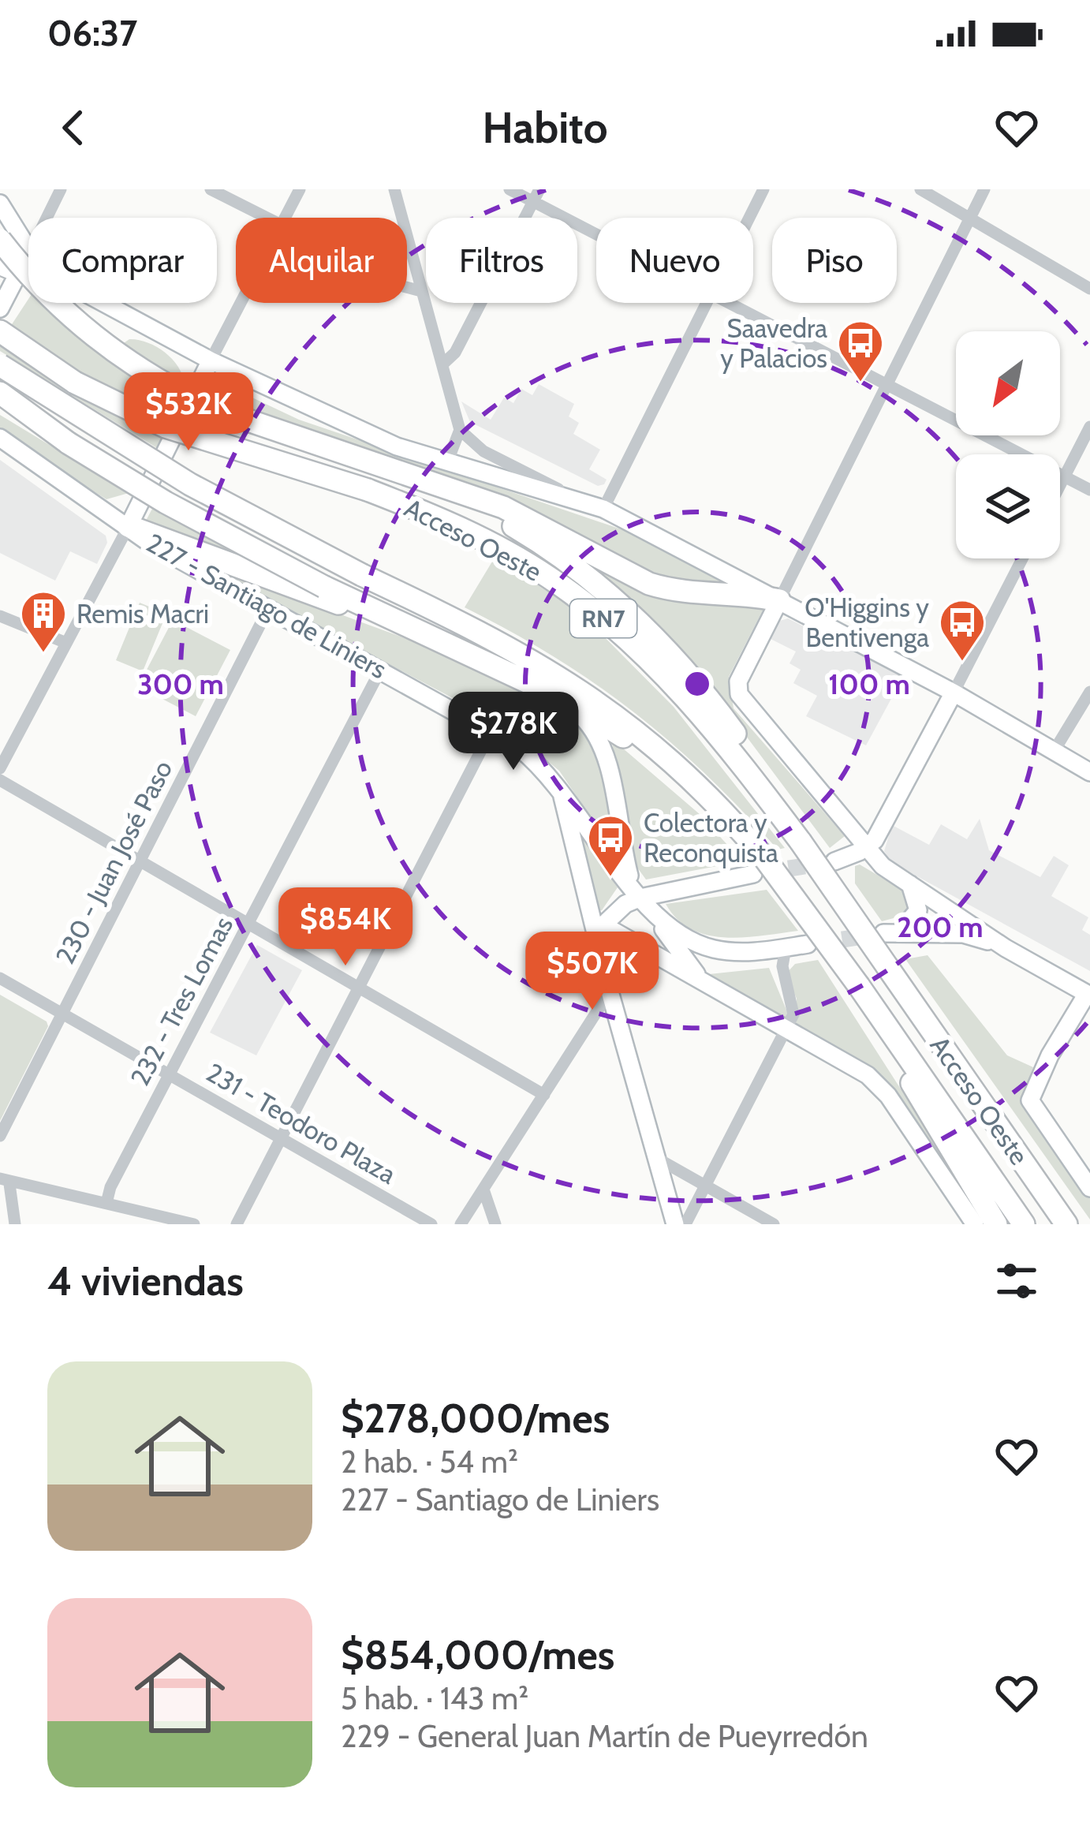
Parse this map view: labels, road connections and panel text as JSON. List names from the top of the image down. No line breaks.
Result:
{"streets":{"highway":["Acceso Oeste","RN7"],"main road":["227 - Santiago de Liniers"],"street":["230 - Juan José Paso","232 - Tres Lomas","231 - Teodoro Plaza"]},"crossings":[["227 - Santiago de Liniers","230 - Juan José Paso"],["227 - Santiago de Liniers","232 - Tres Lomas"],["230 - Juan José Paso","231 - Teodoro Plaza"],["232 - Tres Lomas","231 - Teodoro Plaza"]],"places":{"bus stop":["Saavedra y Palacios","O'Higgins y Bentivenga","Colectora y Reconquista"],"building":["Remis Macri"]},"north":"bottom left","page":{"status":"06:37","header":"Habito","chip":["Comprar","Alquilar","Filtros","Nuevo","Piso"],"price":["$532K","$278K","$854K","$507K"],"heading":"4 viviendas","list":[{"name":"$278,000/mes","note":"2 hab. · 54 m² · 227 - Santiago de Liniers"},{"name":"$854,000/mes","note":"5 hab. · 143 m² · 229 - General Juan Martín de Pueyrredón"}]},"rings":["100 m","300 m","200 m"]}
